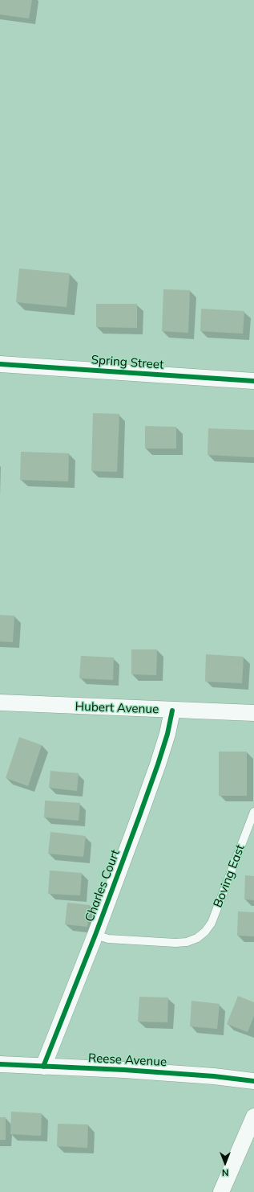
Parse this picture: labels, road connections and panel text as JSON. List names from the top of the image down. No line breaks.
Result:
{"streets":{"street":["Spring Street","Hubert Avenue","Charles Court","Reese Avenue"],"lane":["Boving East"]},"crossings":[["Hubert Avenue","Charles Court"],["Boving East","Charles Court"],["Charles Court","Reese Avenue"]],"north":"bottom"}
